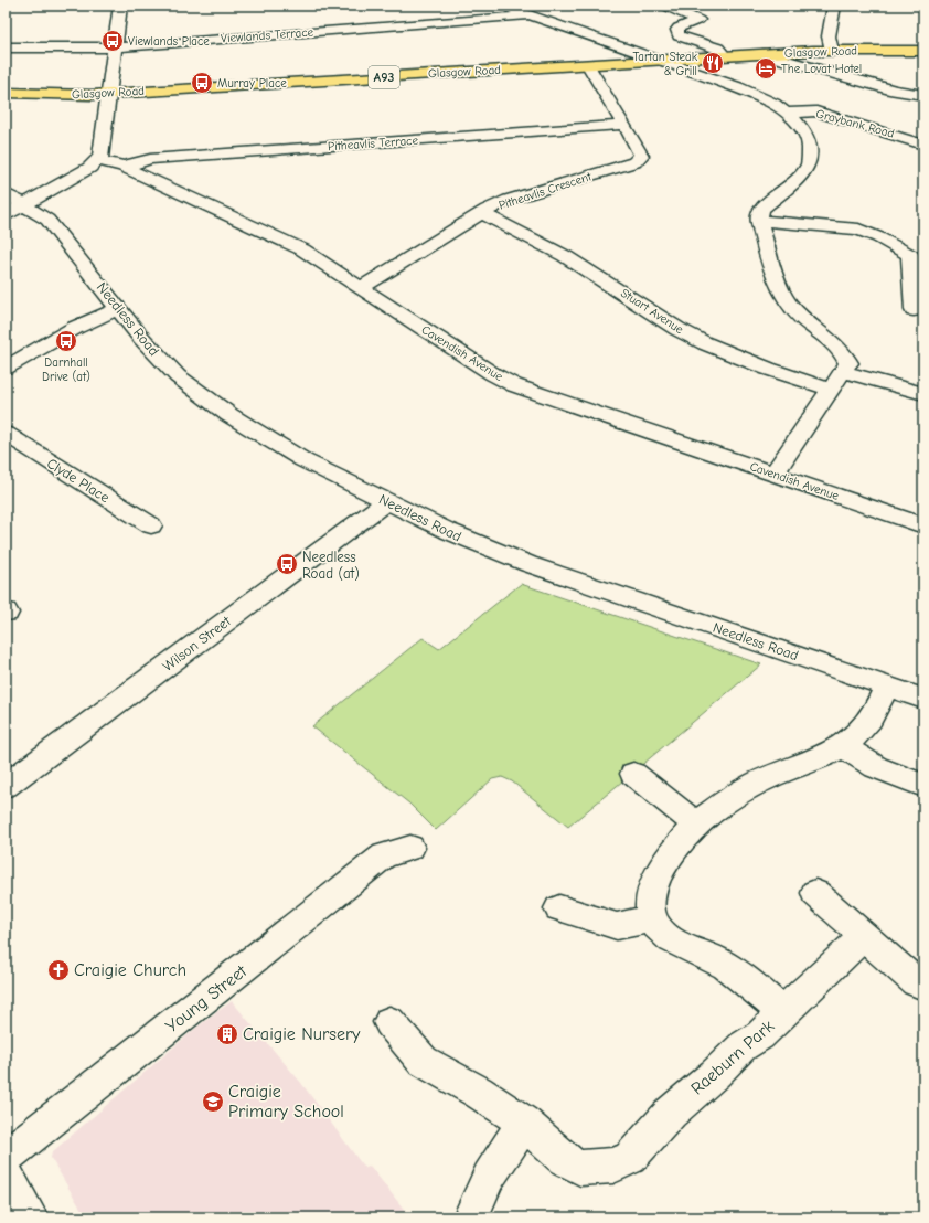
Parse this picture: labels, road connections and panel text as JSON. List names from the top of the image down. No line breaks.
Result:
{"streets":{"main road":["Glasgow Road","A93"],"street":["Viewlands Terrace","Graybank Road","Pitheavlis Terrace","Pitheavlis Crescent","Stuart Avenue","Needless Road","Cavendish Avenue","Clyde Place","Wilson Street","Young Street","Raeburn Park"]},"crossings":[["Glasgow Road","Pitheavlis Crescent"],["Pitheavlis Terrace","Pitheavlis Crescent"],["Pitheavlis Terrace","Cavendish Avenue"],["Pitheavlis Crescent","Stuart Avenue"],["Pitheavlis Crescent","Cavendish Avenue"],["Needless Road","Wilson Street"]],"places":{"bus stop":["Viewlands Place","Murray Place","Darnhall Drive (at)","Needless Road (at)"],"restaurant":["Tartan Steak & Grill"],"hotel":["The Lovat Hotel"],"church":["Craigie Church"],"building":["Craigie Nursery"],"school or university":["Craigie Primary School"]}}
